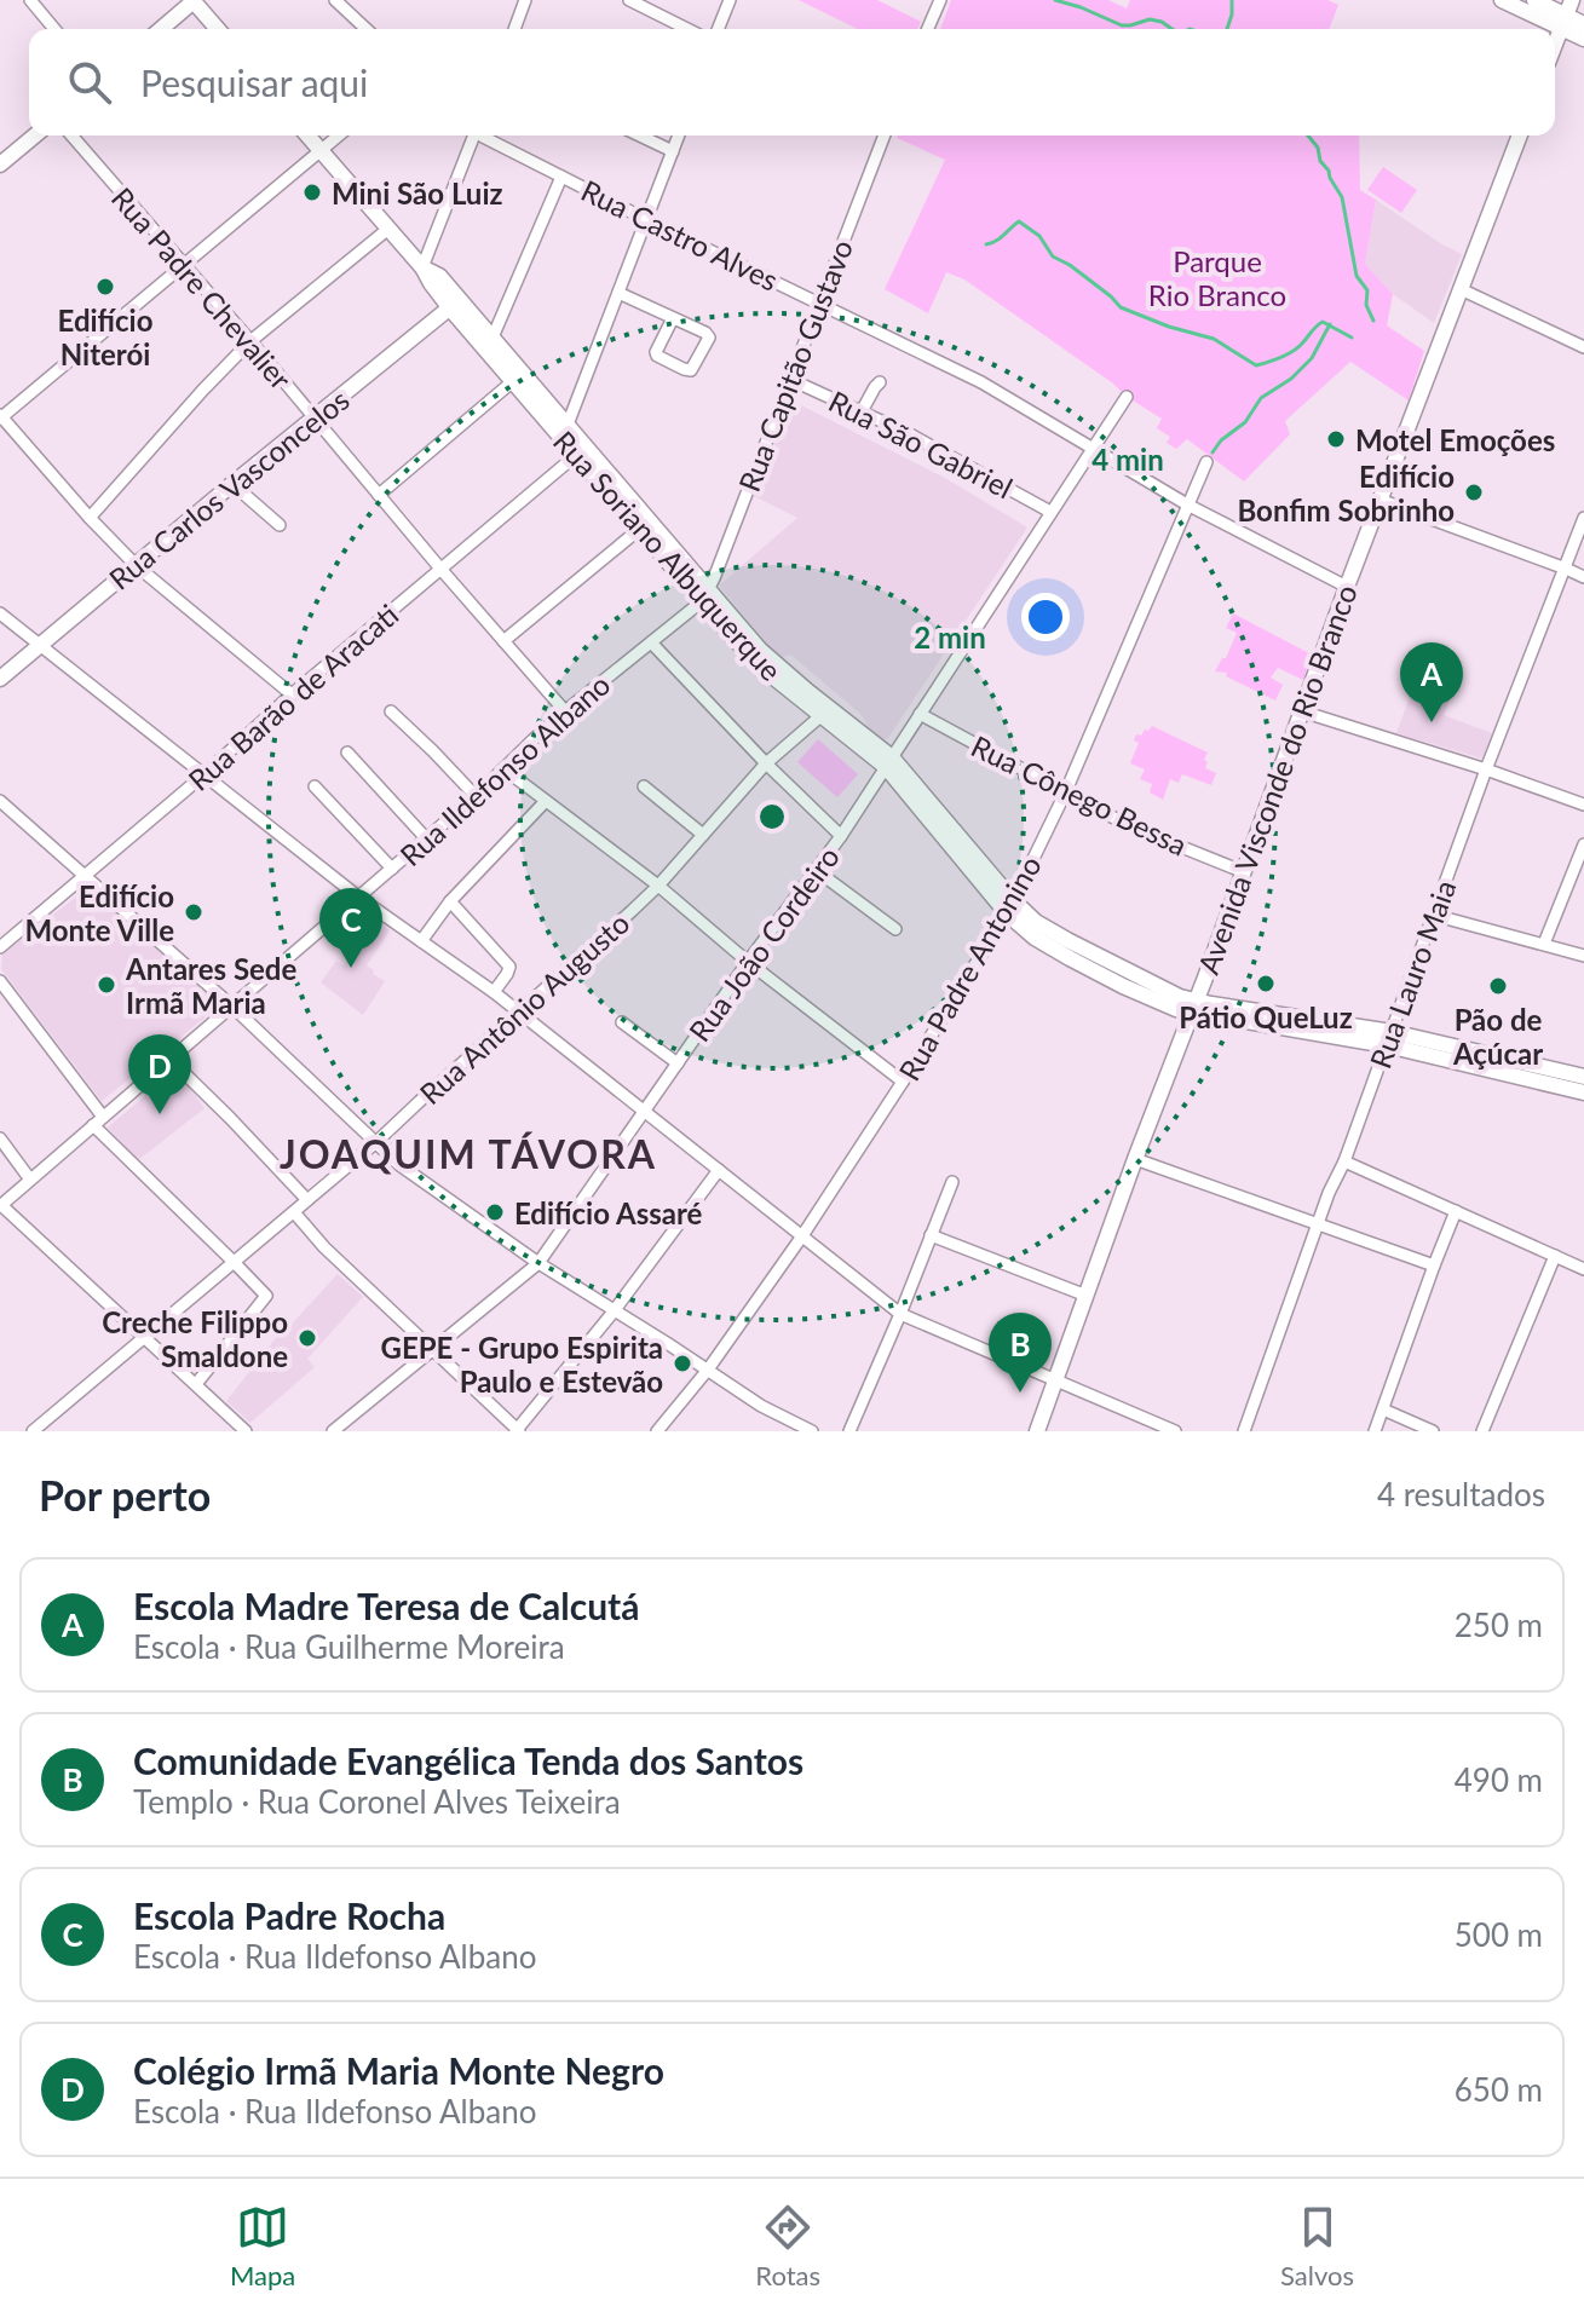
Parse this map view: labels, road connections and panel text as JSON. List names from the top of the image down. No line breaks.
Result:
{"streets":{"main road":["Rua Carlos Vasconcelos","Rua Soriano Albuquerque","Avenida Visconde do Rio Branco"],"street":["Rua Castro Alves","Rua Padre Chevalier","Rua Capitão Gustavo","Rua São Gabriel","Rua Barão de Aracati","Rua Ildefonso Albano","Rua Cônego Bessa","Rua João Cordeiro","Rua Padre Antonino","Rua Lauro Maia","Rua Antônio Augusto"]},"crossings":[["Rua Castro Alves","Rua Capitão Gustavo"],["Rua Castro Alves","Avenida Visconde do Rio Branco"],["Rua Castro Alves","Rua João Cordeiro"],["Rua Castro Alves","Rua Padre Antonino"],["Rua Padre Chevalier","Rua Carlos Vasconcelos"],["Rua Padre Chevalier","Rua Barão de Aracati"],["Rua Padre Chevalier","Rua Ildefonso Albano"],["Rua Capitão Gustavo","Rua São Gabriel"],["Rua Capitão Gustavo","Rua Soriano Albuquerque"],["Rua Capitão Gustavo","Rua Ildefonso Albano"],["Rua São Gabriel","Rua João Cordeiro"],["Rua Carlos Vasconcelos","Rua Soriano Albuquerque"],["Rua Soriano Albuquerque","Rua Barão de Aracati"],["Rua Soriano Albuquerque","Rua Ildefonso Albano"],["Rua Soriano Albuquerque","Avenida Visconde do Rio Branco"],["Rua Soriano Albuquerque","Rua João Cordeiro"],["Rua Soriano Albuquerque","Rua Padre Antonino"],["Rua Soriano Albuquerque","Rua Lauro Maia"],["Rua Soriano Albuquerque","Rua Antônio Augusto"],["Avenida Visconde do Rio Branco","Rua Cônego Bessa"],["Rua Cônego Bessa","Rua João Cordeiro"],["Rua Cônego Bessa","Rua Padre Antonino"]],"districts":["JOAQUIM TÁVORA"],"parks":["Parque Rio Branco"],"places":["Mini São Luiz","Edifício Niterói","Motel Emoções","Edifício Bonfim Sobrinho","Edifício Monte Ville","Pátio QueLuz","Antares Sede Irmã Maria","Pão de Açúcar","Edifício Assaré","Creche Filippo Smaldone","GEPE - Grupo Espirita Paulo e Estevão"],"page":{"search":"Pesquisar aqui","pins":["A","C","D","B"],"heading":["Por perto","4 resultados"],"list":[{"mark":"A","name":"Escola Madre Teresa de Calcutá","note":"Escola · Rua Guilherme Moreira","value":"250 m"},{"mark":"B","name":"Comunidade Evangélica Tenda dos Santos","note":"Templo · Rua Coronel Alves Teixeira","value":"490 m"},{"mark":"C","name":"Escola Padre Rocha","note":"Escola · Rua Ildefonso Albano","value":"500 m"},{"mark":"D","name":"Colégio Irmã Maria Monte Negro","note":"Escola · Rua Ildefonso Albano","value":"650 m"}],"nav":["Mapa","Rotas","Salvos"]},"rings":["4 min","2 min"]}
